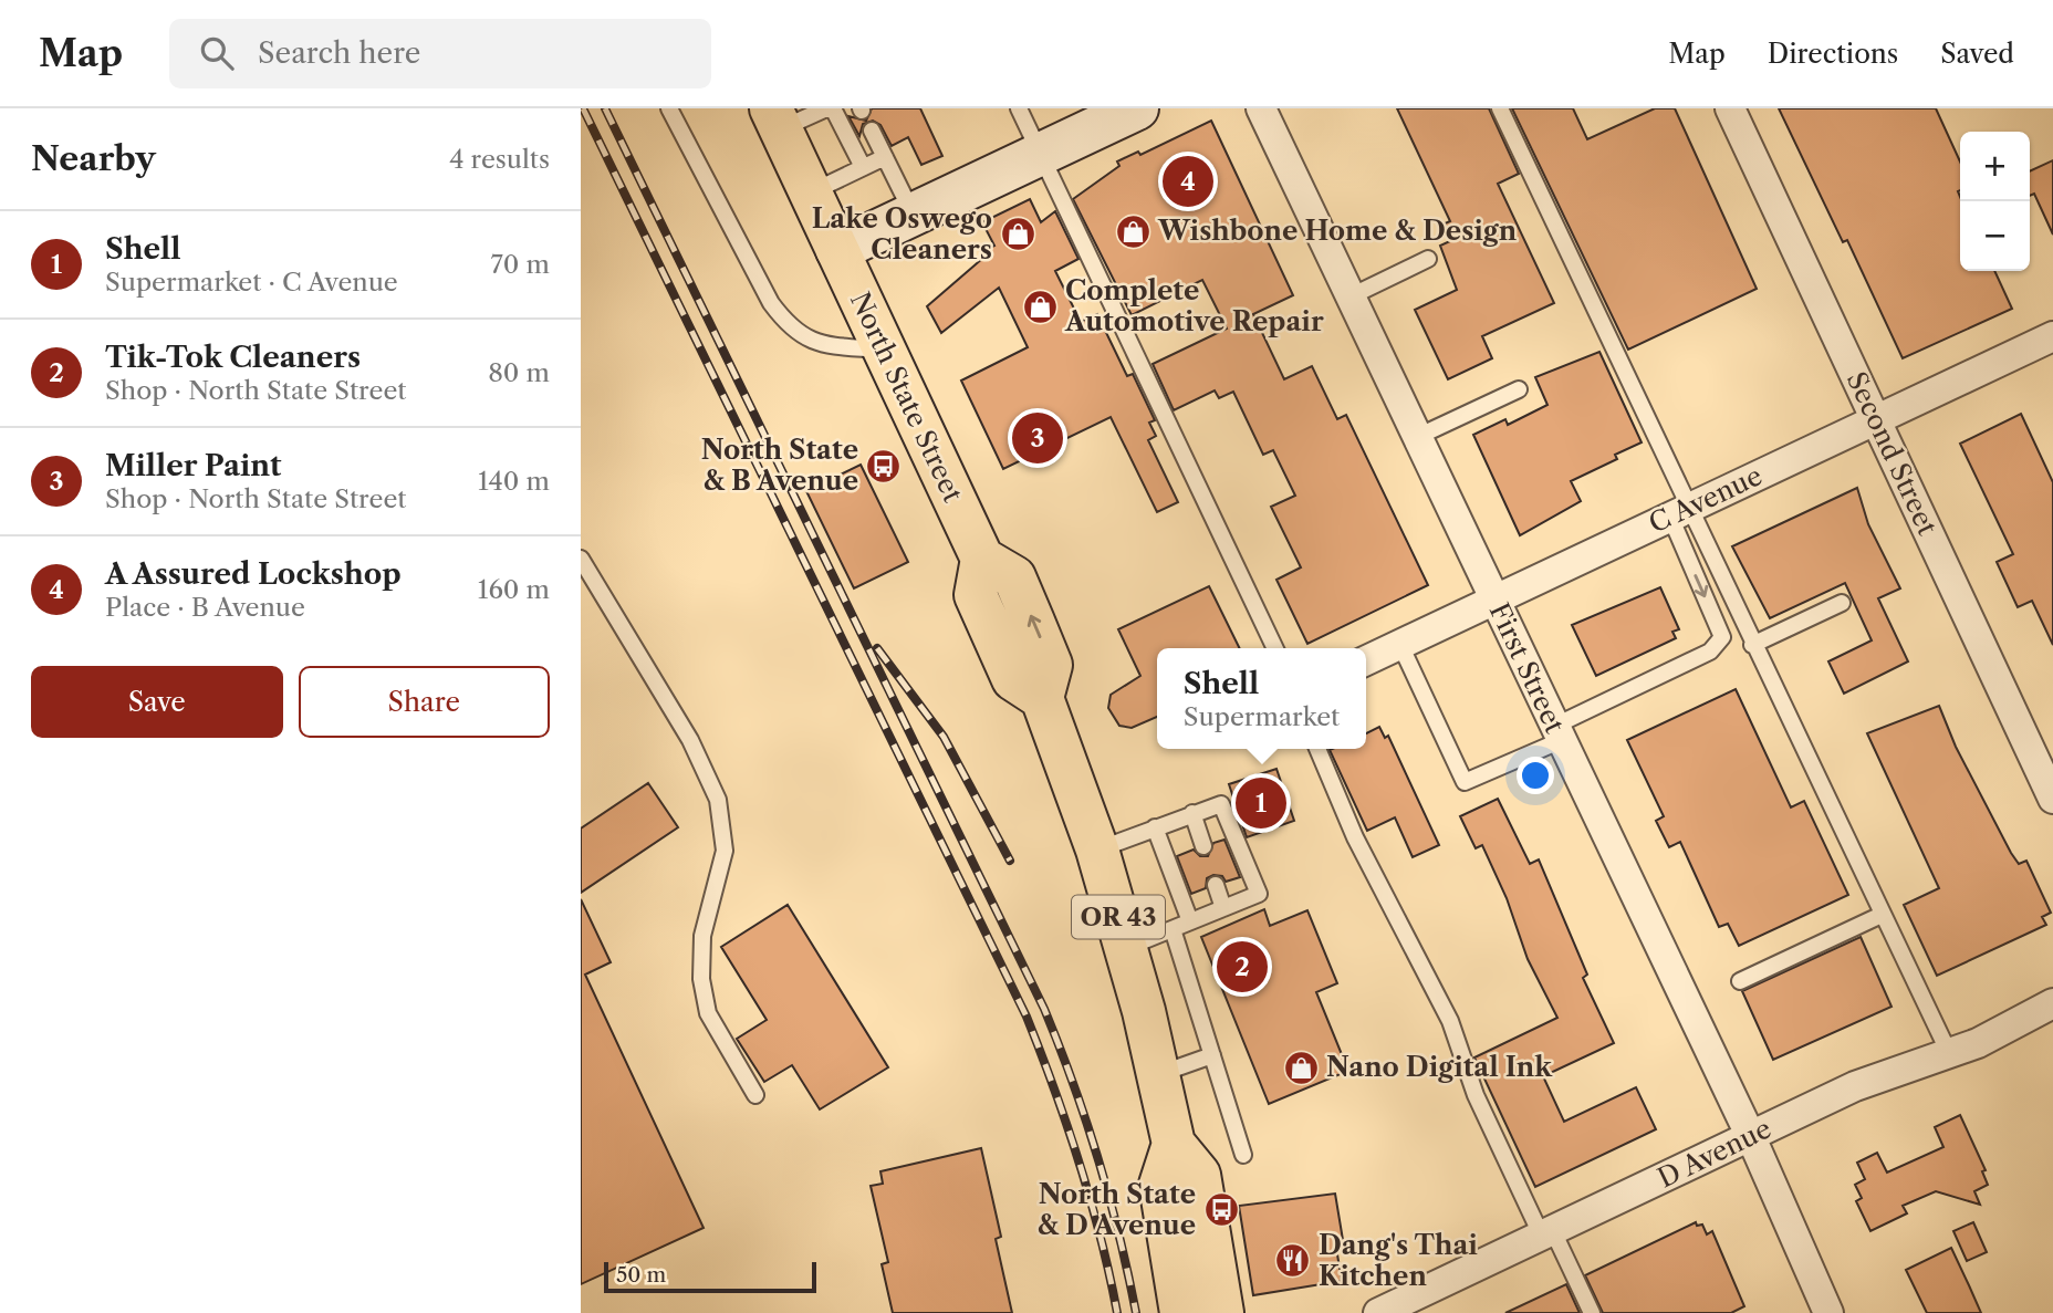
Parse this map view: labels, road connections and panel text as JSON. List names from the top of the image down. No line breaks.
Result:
{"streets":{"main road":["North State Street","OR 43"],"street":["Second Street","C Avenue","First Street","D Avenue"]},"crossings":[["Second Street","C Avenue"],["C Avenue","First Street"],["First Street","D Avenue"]],"places":{"shop":["Wishbone Home & Design","Lake Oswego Cleaners","Complete Automotive Repair","Nano Digital Ink"],"bus stop":["North State & B Avenue","North State & D Avenue"],"restaurant":["Dang's Thai Kitchen"]},"scale_bar":"50 m","page":{"header":"Map","search":"Search here","nav":["Map","Directions","Saved"],"heading":["Nearby","4 results"],"map_buttons":["+","−"],"pins":["4","3","1","2"],"list":[{"mark":"1","name":"Shell","note":"Supermarket · C Avenue","value":"70 m"},{"mark":"2","name":"Tik-Tok Cleaners","note":"Shop · North State Street","value":"80 m"},{"mark":"3","name":"Miller Paint","note":"Shop · North State Street","value":"140 m"},{"mark":"4","name":"A Assured Lockshop","note":"Place · B Avenue","value":"160 m"}],"buttons":["Save","Share"],"popup":["Shell","Supermarket"],"scale":"50 m"}}
